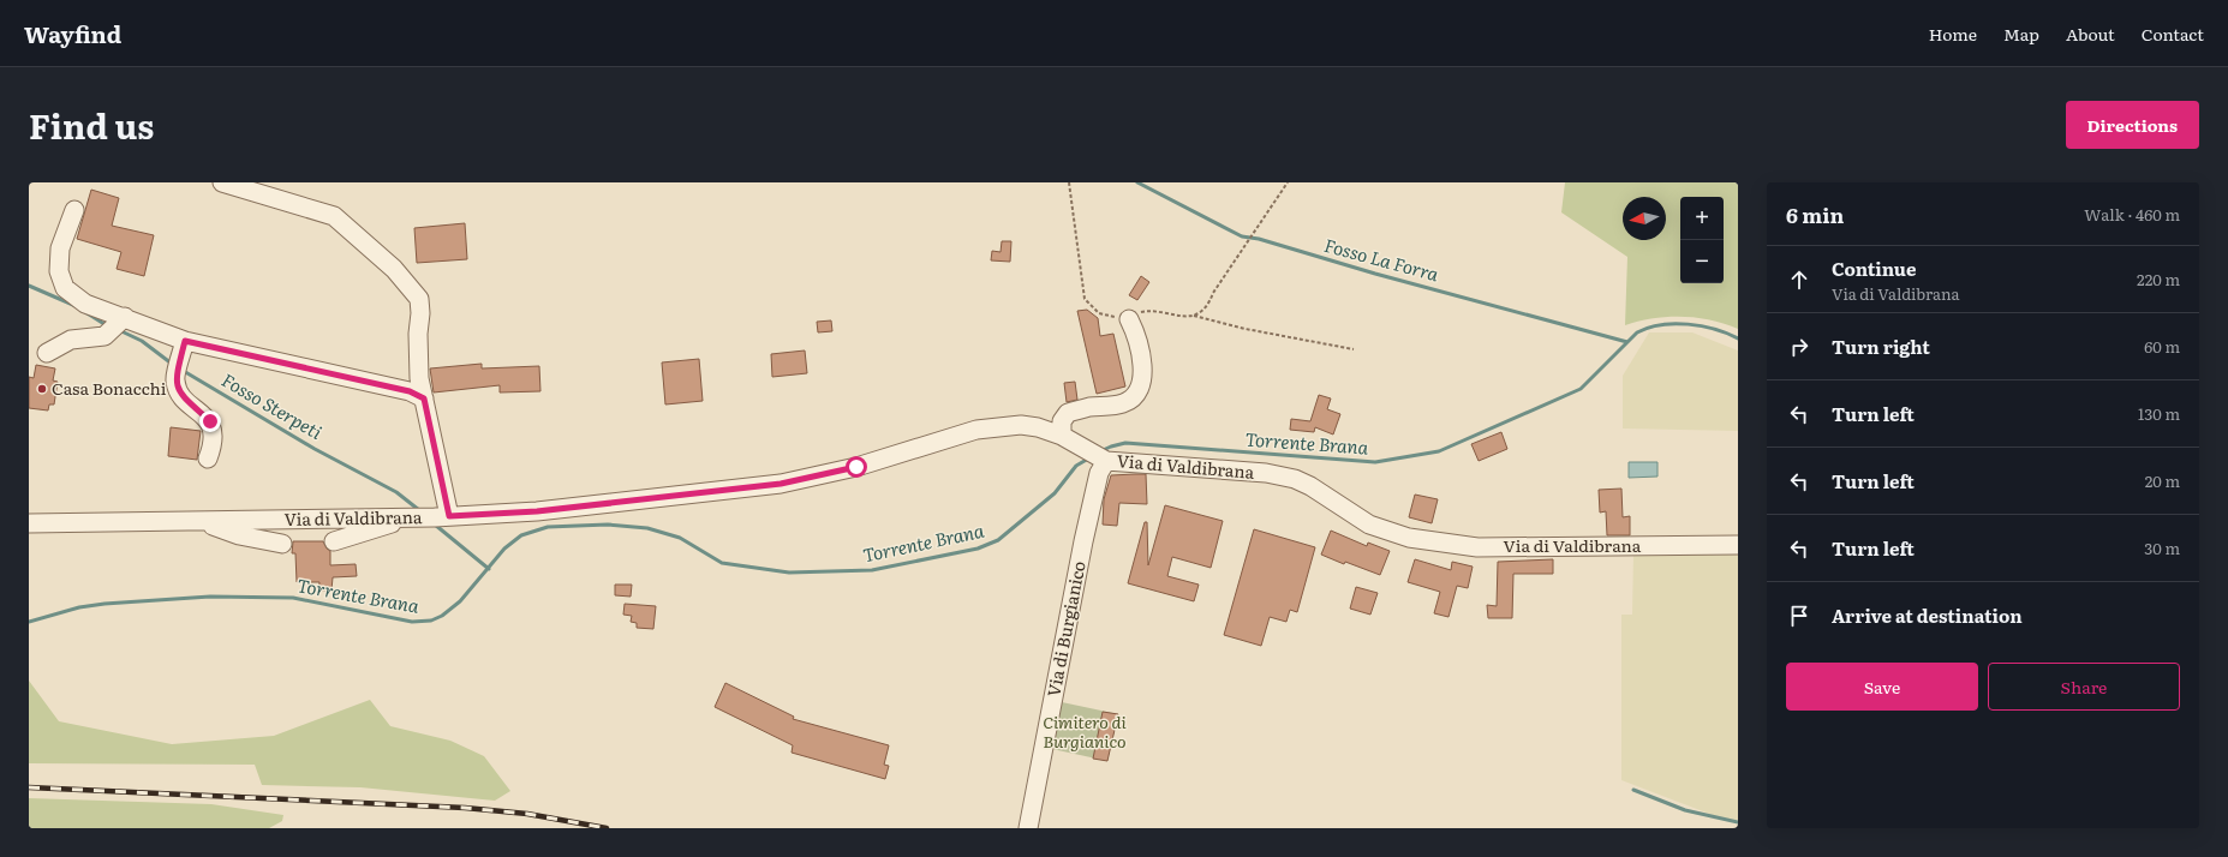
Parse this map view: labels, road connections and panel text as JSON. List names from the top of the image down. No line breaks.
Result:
{"streets":{"street":["Via di Valdibrana","Via di Burgianico"]},"crossings":[["Via di Valdibrana","Via di Burgianico"]],"water":["Fosso La Forra","Fosso Sterpeti","Torrente Brana"],"parks":["Cimitero di Burgianico"],"places":["Casa Bonacchi"],"north":"left","page":{"header":"Wayfind","nav":["Home","Map","About","Contact"],"title":"Find us","buttons":["Directions",["Save","Share"]],"heading":["6 min","Walk · 460 m"],"map_buttons":["+","−"],"list":[["Continue","Via di Valdibrana","220 m"],["Turn right","60 m"],["Turn left","130 m"],["Turn left","20 m"],["Turn left","30 m"],"Arrive at destination"]}}
